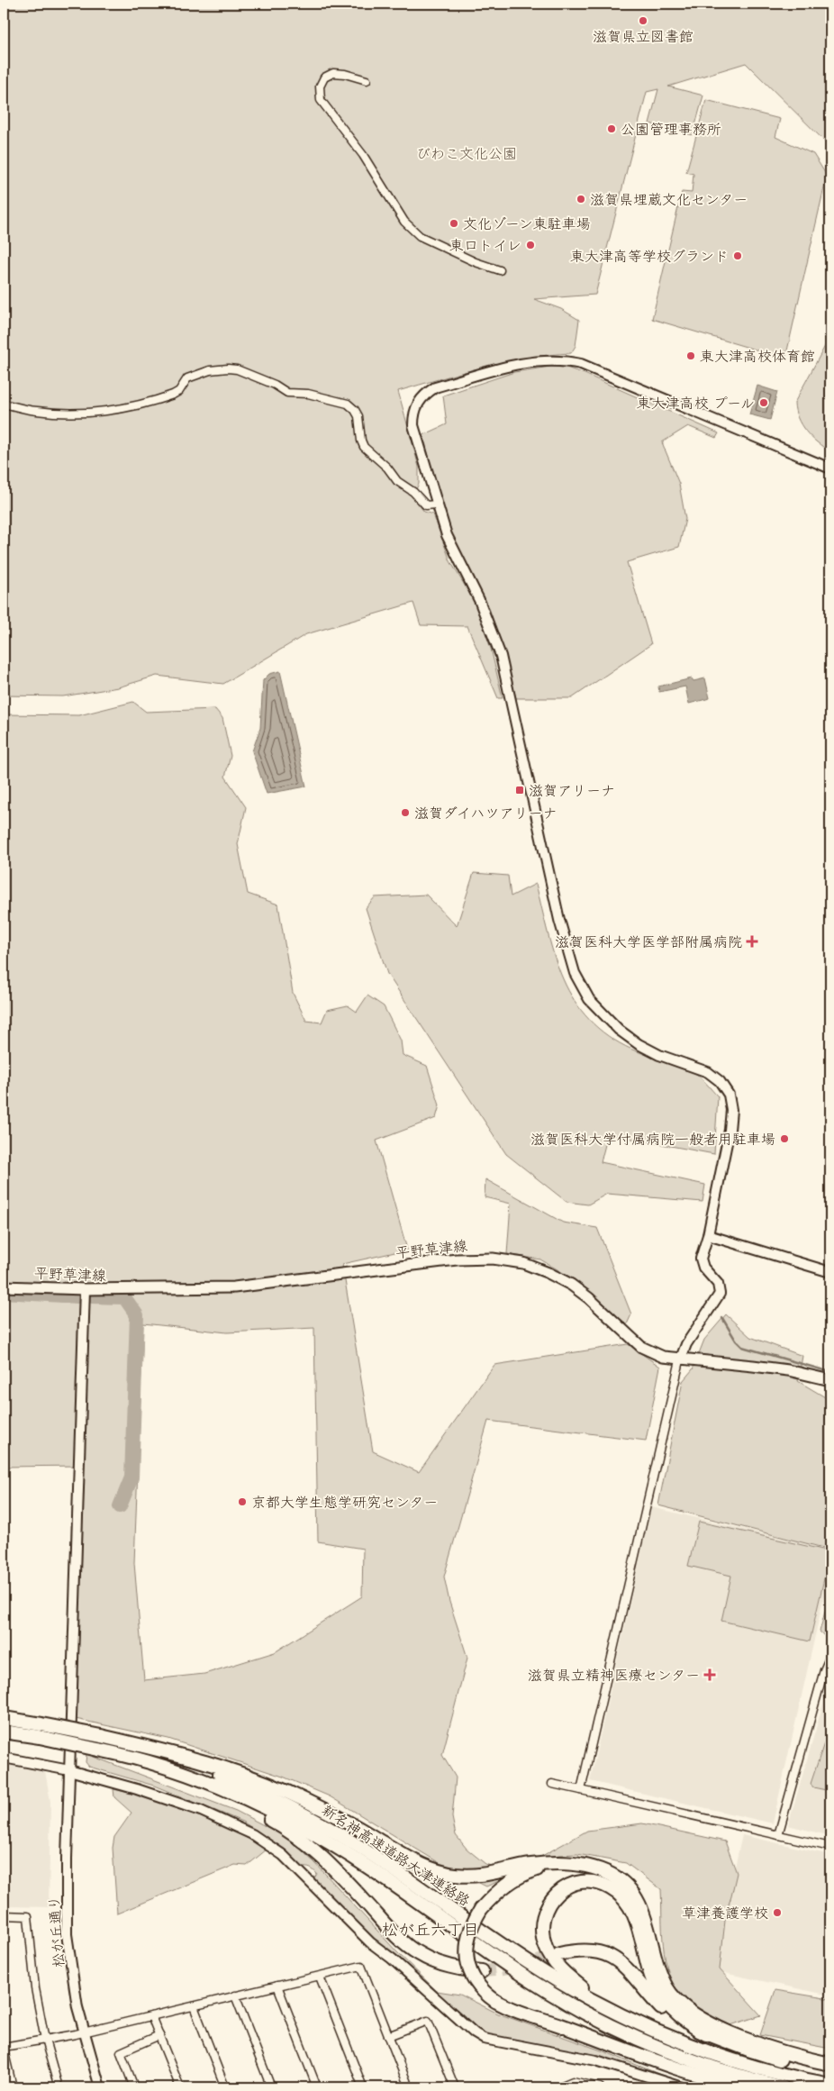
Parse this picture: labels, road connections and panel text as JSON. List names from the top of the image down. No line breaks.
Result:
{"streets":{"highway":["新名神高速道路大津連絡路"],"main road":["平野草津線"],"street":["松が丘通り"]},"crossings":[["平野草津線","松が丘通り"]],"districts":["松が丘六丁目"],"parks":["びわこ文化公園"],"places":{"other":["滋賀県立図書館","公園管理事務所","滋賀県埋蔵文化センター","文化ゾーン東駐車場","東口トイレ","東大津高等学校グランド","東大津高校体育館","東大津高校 プール","滋賀ダイハツアリーナ","滋賀医科大学付属病院一般者用駐車場","京都大学生態学研究センター","草津養護学校"],"transit":["滋賀アリーナ"],"health":["滋賀医科大学医学部附属病院","滋賀県立精神医療センター"]}}
